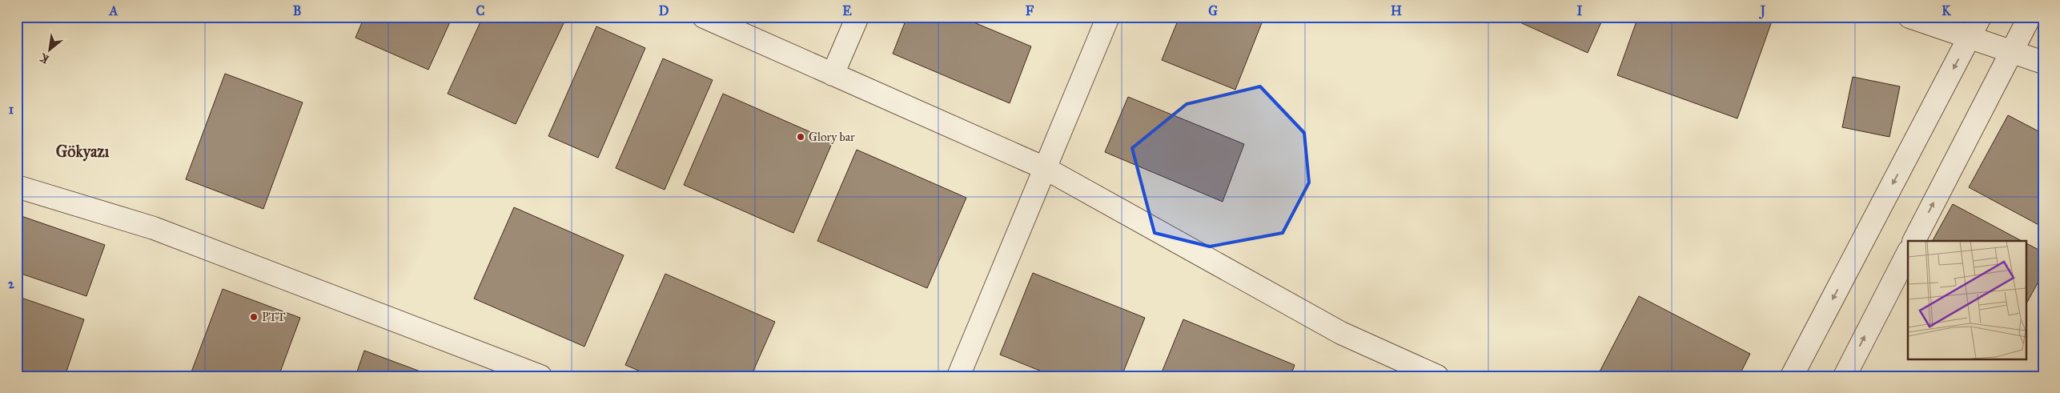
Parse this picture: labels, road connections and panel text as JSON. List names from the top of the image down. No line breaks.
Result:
{"districts":["Gökyazı"],"places":["Glory bar","PTT"],"north":"bottom left","grid":{"columns":["A","B","C","D","E","F","G","H","I","J","K"],"rows":["1","2"]}}
